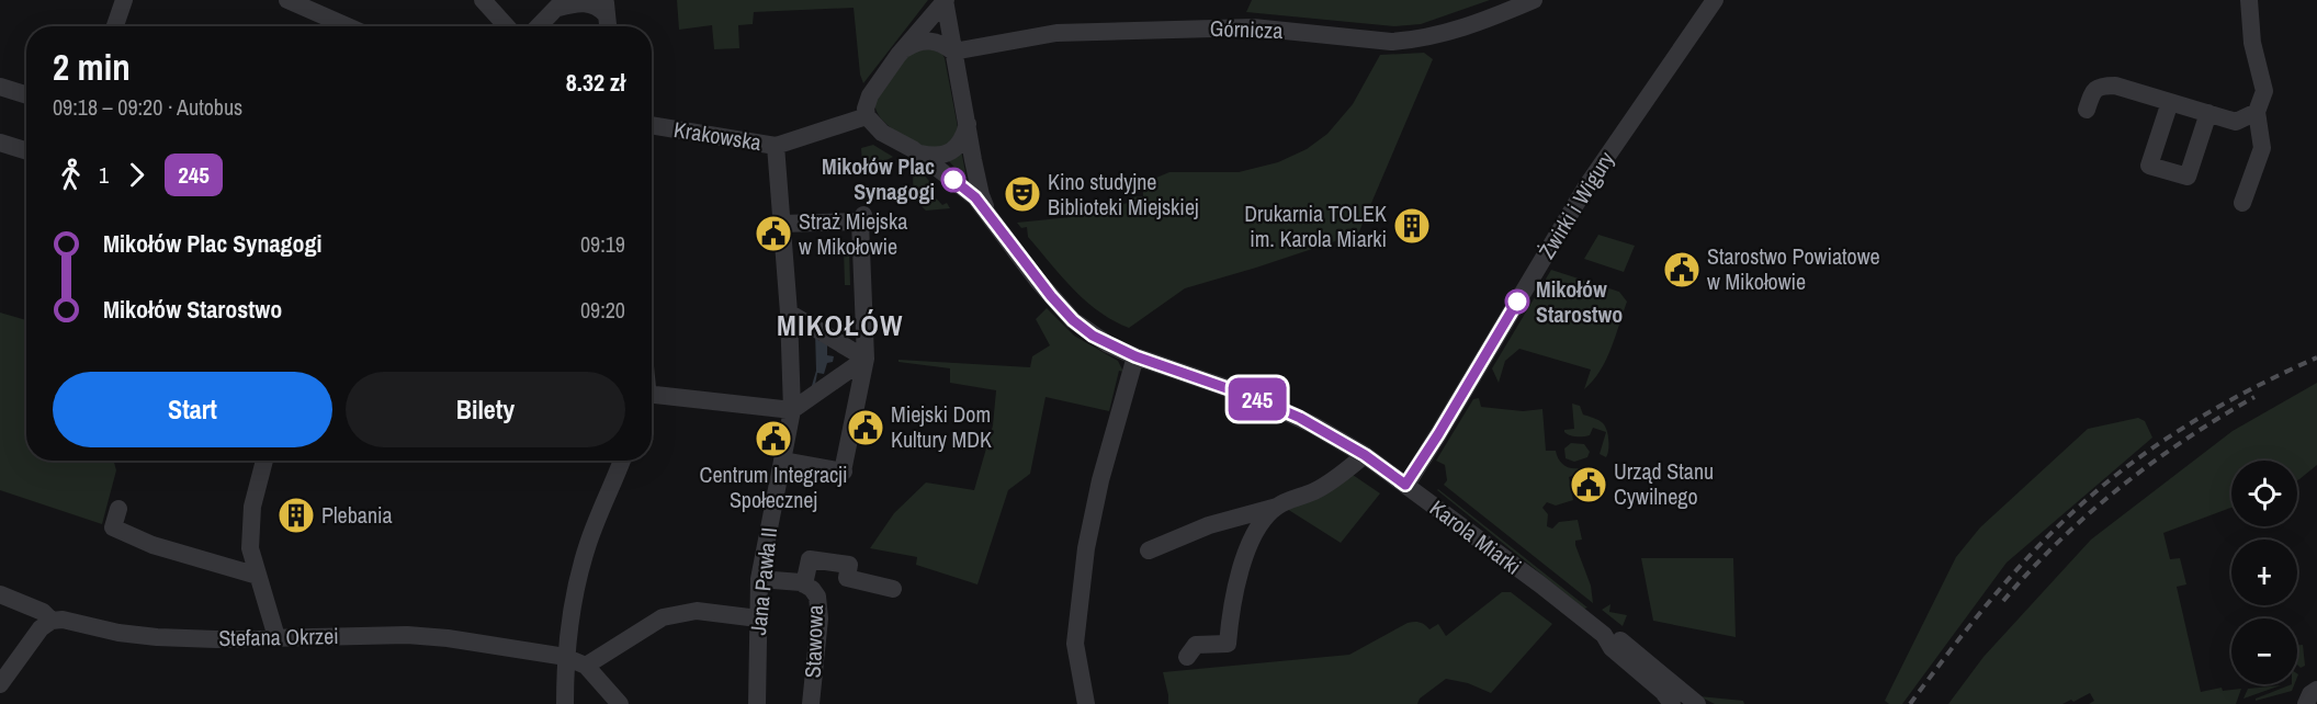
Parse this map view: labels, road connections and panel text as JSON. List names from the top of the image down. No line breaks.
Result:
{"streets":{"street":["Górnicza","Krakowska","Żwirki i Wigury","Karola Miarki","Jana Pawła II","Stefana Okrzei","Stawowa"]},"crossings":[["Górnicza","Krakowska"],["Górnicza","Karola Miarki"],["Krakowska","Karola Miarki"],["Krakowska","Jana Pawła II"],["Żwirki i Wigury","Karola Miarki"],["Jana Pawła II","Stawowa"]],"districts":["MIKOŁÓW"],"places":{"other":["Mikołów Plac Synagogi","Mikołów Starostwo"],"theatre":["Kino studyjne Biblioteki Miejskiej"],"building":["Drukarnia TOLEK im. Karola Miarki","Plebania"],"public building":["Straż Miejska w Mikołowie","Starostwo Powiatowe w Mikołowie","Miejski Dom Kultury MDK","Centrum Integracji Społecznej","Urząd Stanu Cywilnego"]},"lines":["bus line 245"],"page":{"on_map":"245","heading":["2 min","09:18 – 09:20 · Autobus","8.32 zł"],"legs":["1","245"],"list":[{"name":"Mikołów Plac Synagogi","value":"09:19"},{"name":"Mikołów Starostwo","value":"09:20"}],"buttons":["Start","Bilety"],"map_buttons":["+","−"]}}
